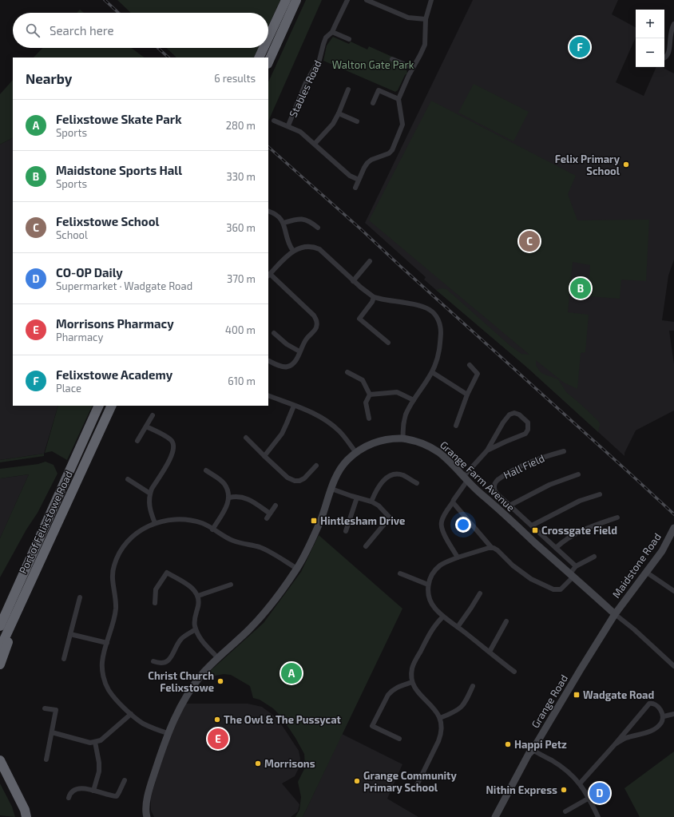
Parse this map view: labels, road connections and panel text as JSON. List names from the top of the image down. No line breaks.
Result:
{"streets":{"highway":["Port of Felixstowe Road"],"street":["Stables Road","Hall Field","Grange Farm Avenue","Maidstone Road","Grange Road"]},"crossings":[["Hall Field","Grange Farm Avenue"],["Grange Farm Avenue","Maidstone Road"],["Grange Farm Avenue","Grange Road"],["Maidstone Road","Grange Road"]],"parks":["Walton Gate Park"],"places":{"other":["Felix Primary School","Christ Church Felixstowe","The Owl & The Pussycat","Happi Petz","Morrisons","Grange Community Primary School","Nithin Express"],"transit":["Hintlesham Drive","Crossgate Field","Wadgate Road"]},"page":{"map_buttons":["+","−"],"search":"Search here","pins":["F","C","B","A","E","D"],"heading":["Nearby","6 results"],"list":[{"mark":"A","name":"Felixstowe Skate Park","note":"Sports","value":"280 m"},{"mark":"B","name":"Maidstone Sports Hall","note":"Sports","value":"330 m"},{"mark":"C","name":"Felixstowe School","note":"School","value":"360 m"},{"mark":"D","name":"CO-OP Daily","note":"Supermarket · Wadgate Road","value":"370 m"},{"mark":"E","name":"Morrisons Pharmacy","note":"Pharmacy","value":"400 m"},{"mark":"F","name":"Felixstowe Academy","note":"Place","value":"610 m"}]}}
